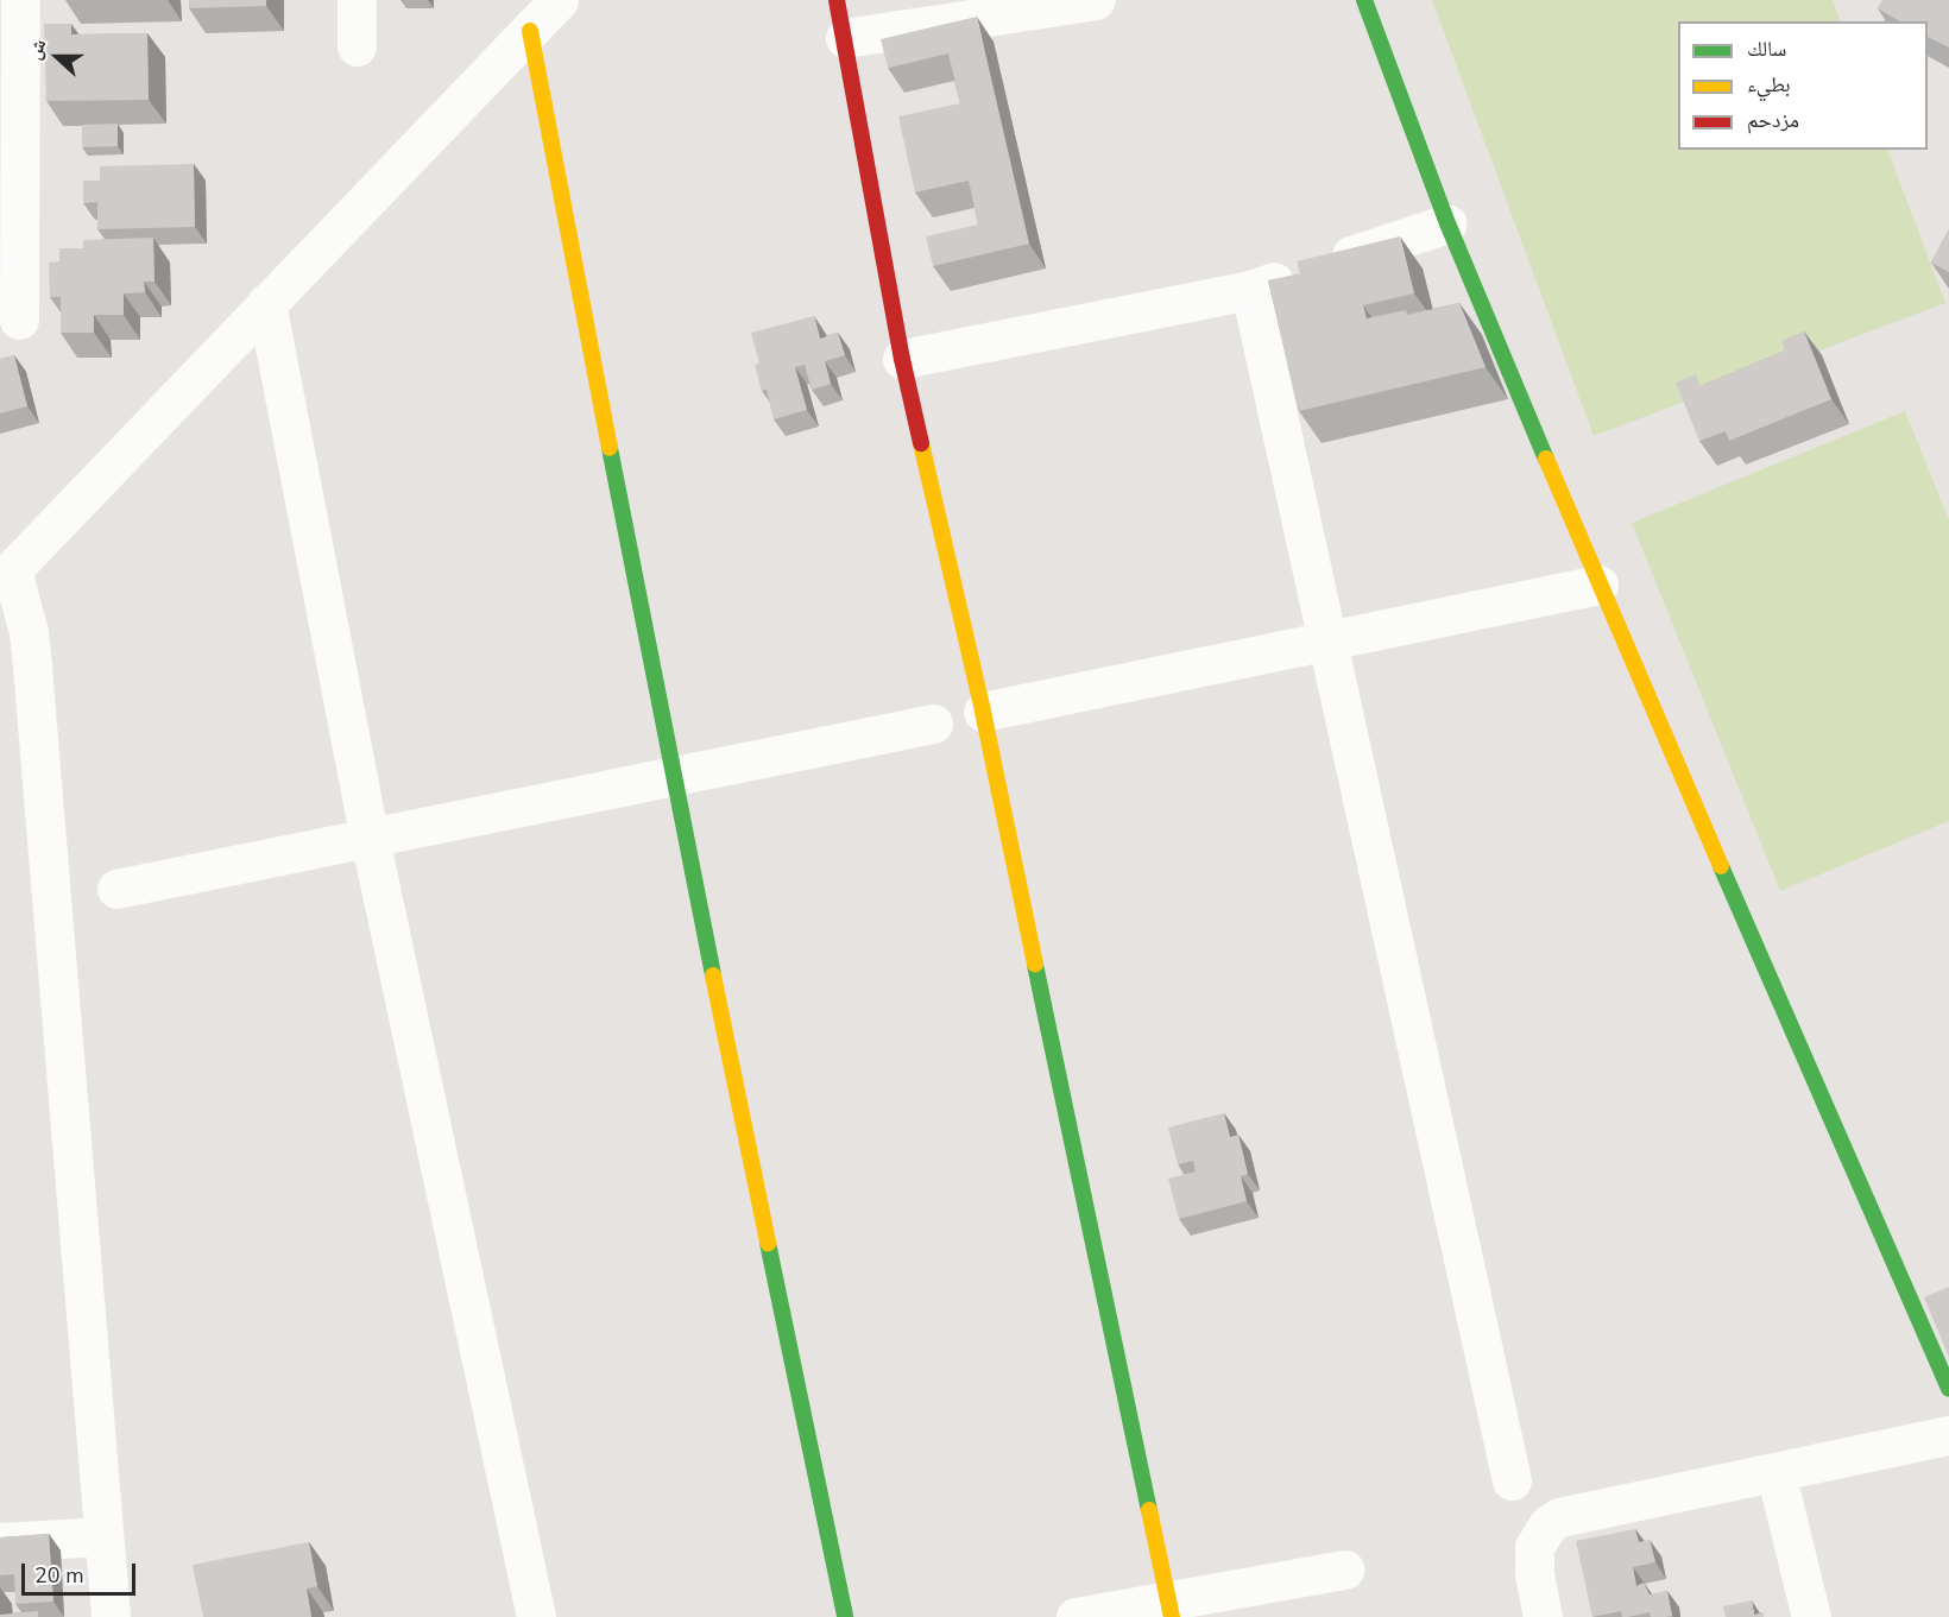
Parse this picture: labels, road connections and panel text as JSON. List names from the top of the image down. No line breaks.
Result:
{"legend":["سالك","بطيء","مزدحم"],"scale_bar":"20 m","north":"left"}
